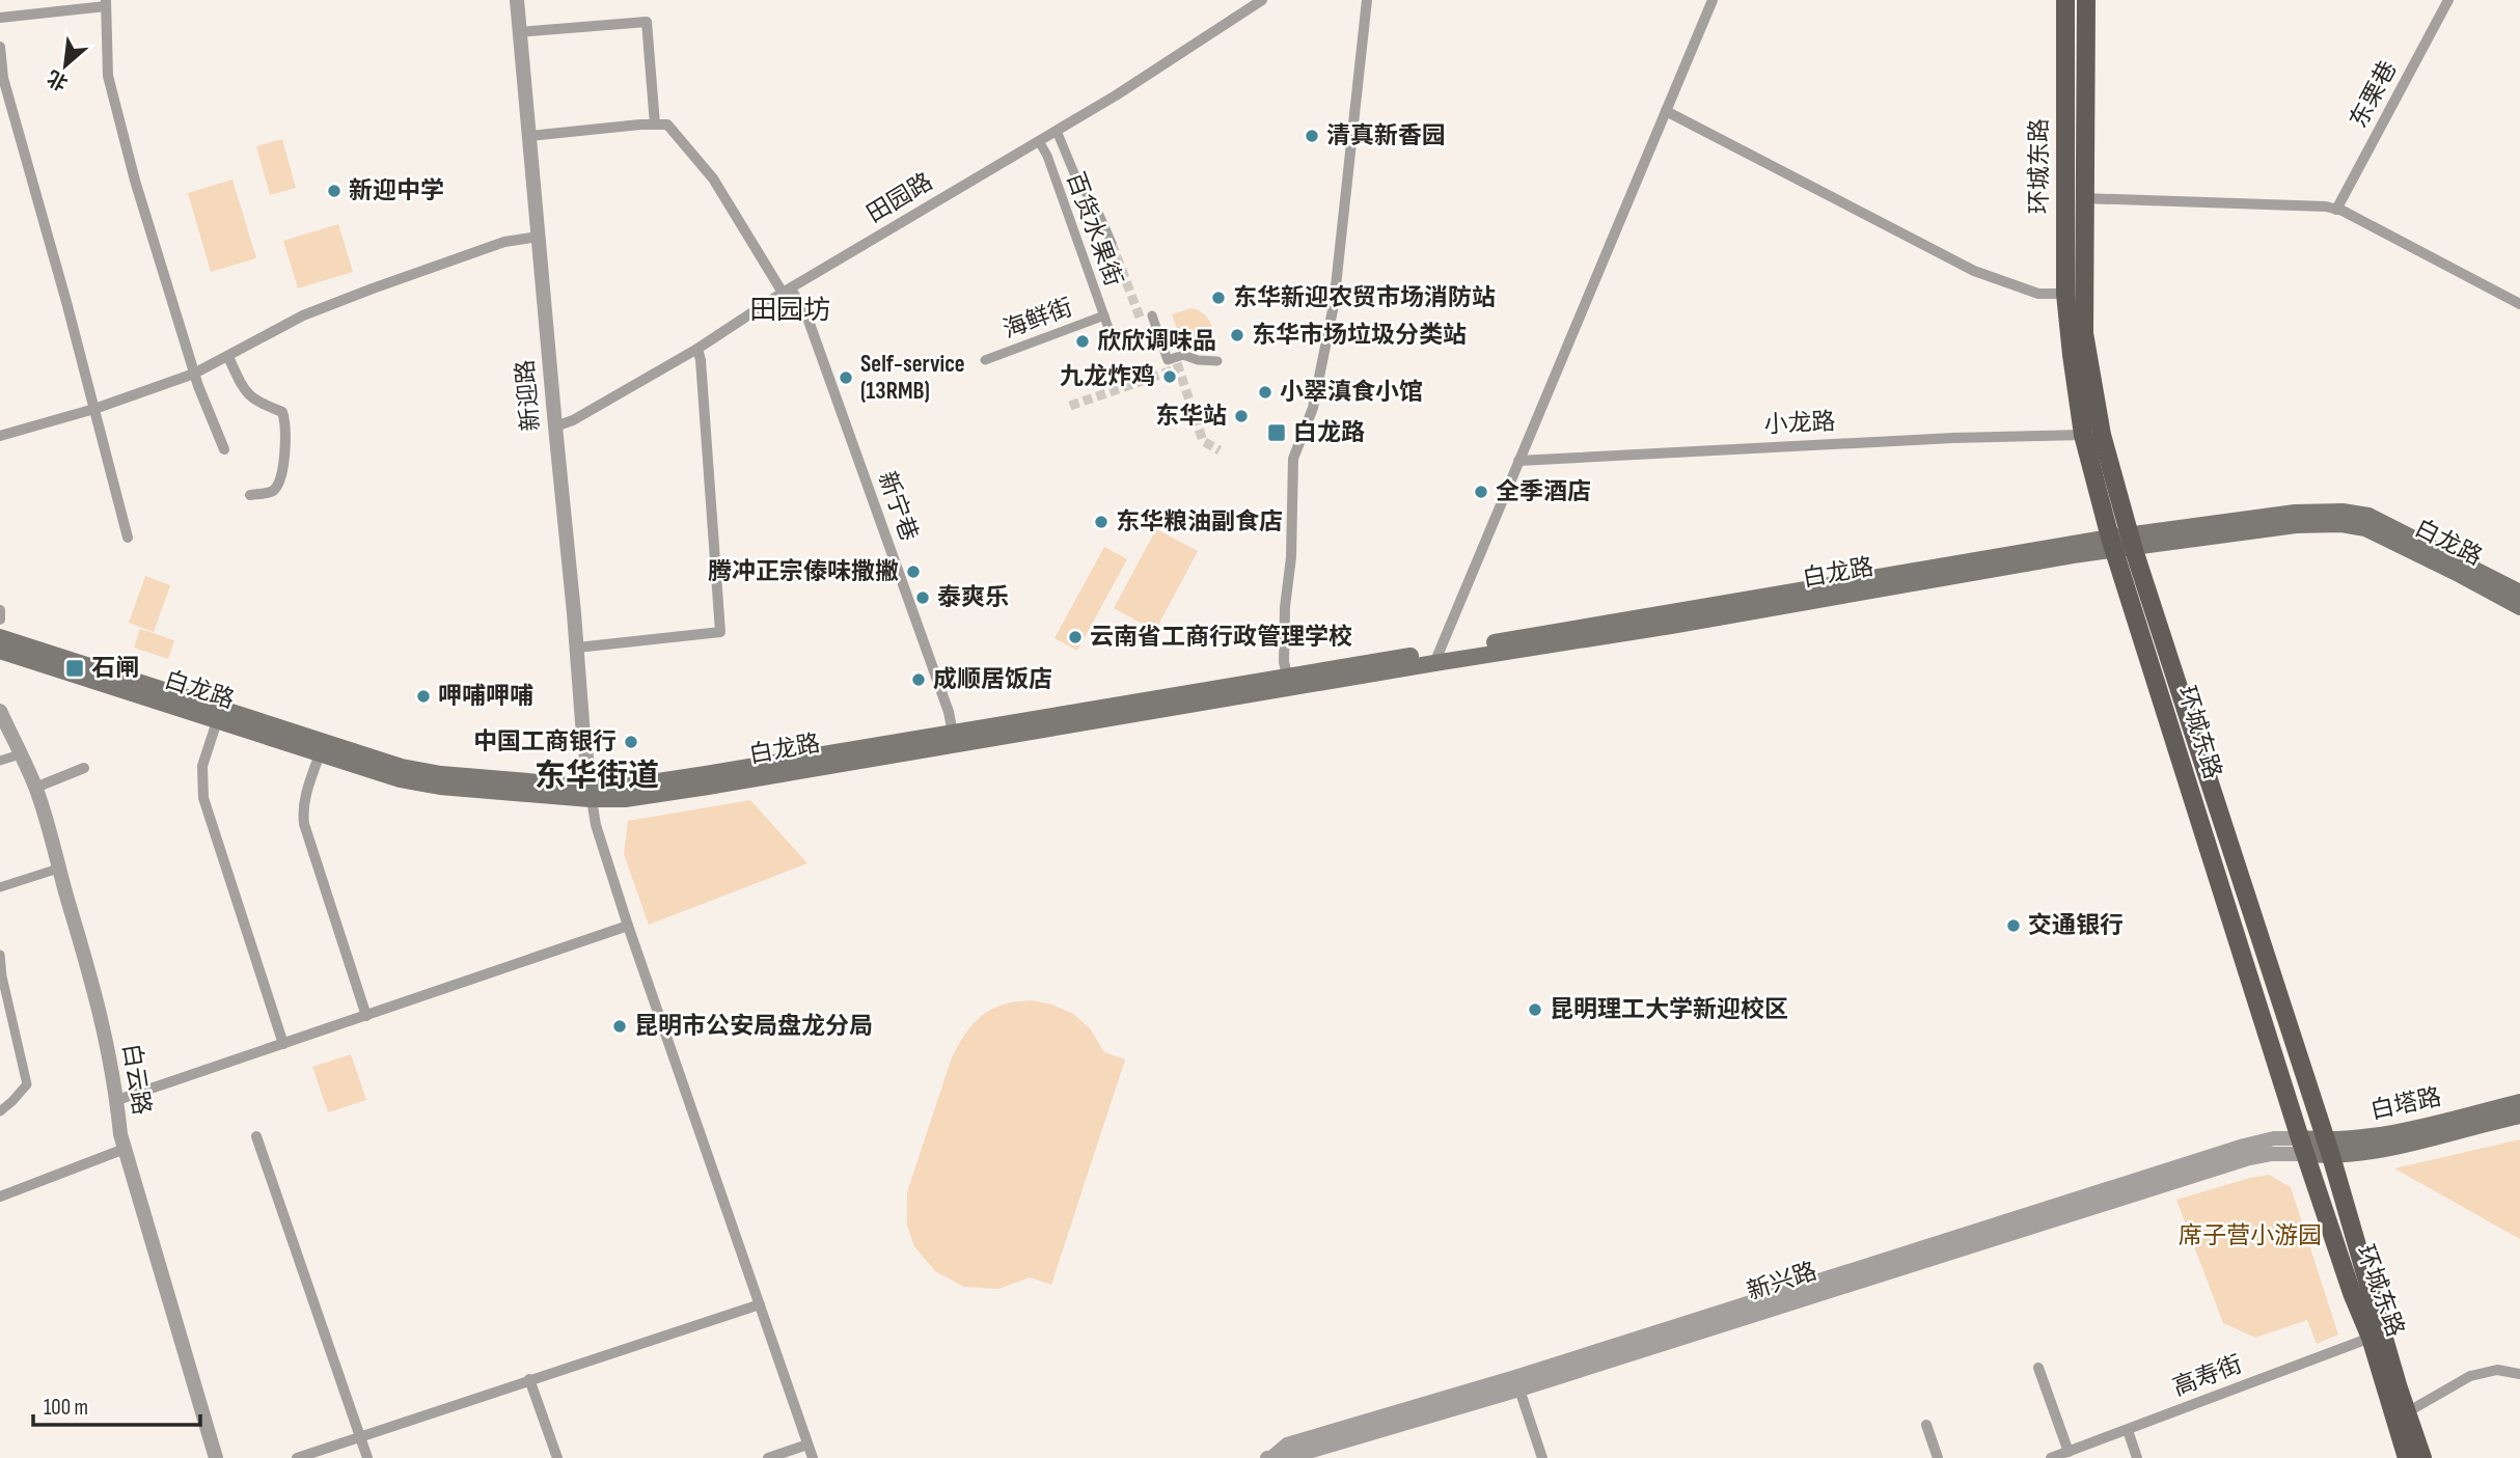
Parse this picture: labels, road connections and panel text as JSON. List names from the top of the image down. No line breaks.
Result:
{"streets":{"main road":["环城东路","白龙路","白塔路"],"street":["东栗巷","田园路","百货水果街","海鲜街","新迎路","小龙路","新宁巷","白云路","新兴路","高寿街"]},"crossings":[["环城东路","小龙路"],["环城东路","白龙路"],["环城东路","白塔路"],["环城东路","新兴路"],["环城东路","高寿街"],["田园路","百货水果街"],["田园路","新迎路"],["田园路","新宁巷"],["百货水果街","海鲜街"],["新迎路","白龙路"],["新宁巷","白龙路"],["白塔路","新兴路"]],"districts":["田园坊","东华街道"],"parks":["席子营小游园"],"places":{"other":["清真新香园","新迎中学","东华新迎农贸市场消防站","东华市场垃圾分类站","欣欣调味品","九龙炸鸡","Self-service (13RMB)","小翠滇食小馆","东华站","全季酒店","东华粮油副食店","腾冲正宗傣味撒撇","泰爽乐","云南省工商行政管理学校","成顺居饭店","呷哺呷哺","中国工商银行","交通银行","昆明理工大学新迎校区","昆明市公安局盘龙分局"],"transit":["白龙路","石闸"]},"scale_bar":"100 m","north":"bottom left"}
